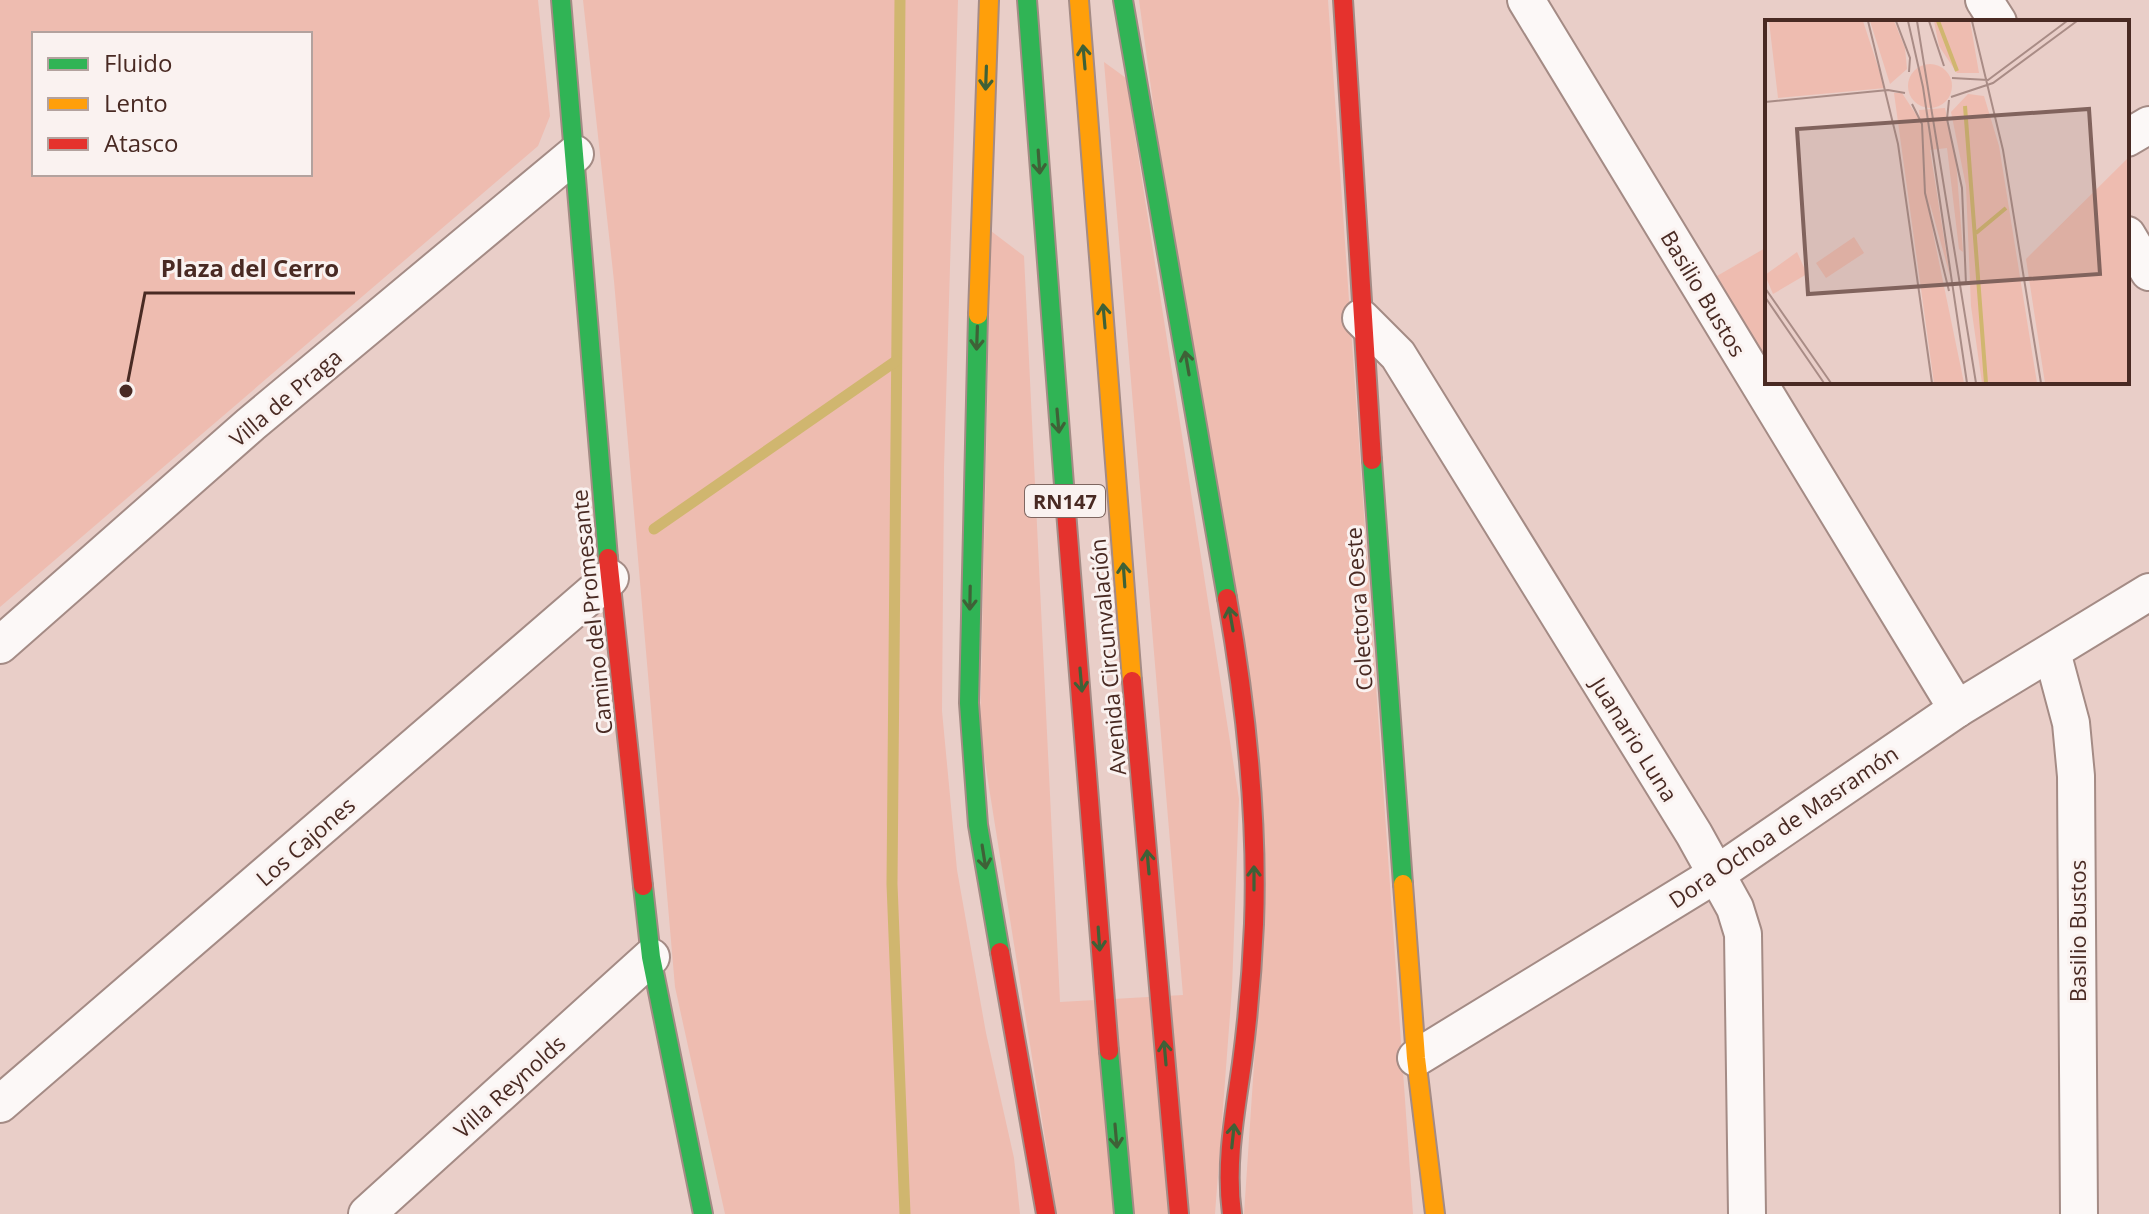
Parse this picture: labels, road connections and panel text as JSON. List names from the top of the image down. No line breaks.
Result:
{"streets":{"main road":["RN147","Colectora Oeste","Camino del Promesante","Avenida Circunvalación"],"street":["Basilio Bustos","Villa de Praga","Juanario Luna","Dora Ochoa de Masramón","Los Cajones","Villa Reynolds"]},"crossings":[["Basilio Bustos","Dora Ochoa de Masramón"],["Villa de Praga","Camino del Promesante"],["Colectora Oeste","Juanario Luna"],["Colectora Oeste","Dora Ochoa de Masramón"],["Camino del Promesante","Los Cajones"],["Camino del Promesante","Villa Reynolds"],["Juanario Luna","Dora Ochoa de Masramón"]],"places":["Plaza del Cerro"],"legend":["Fluido","Lento","Atasco"]}
